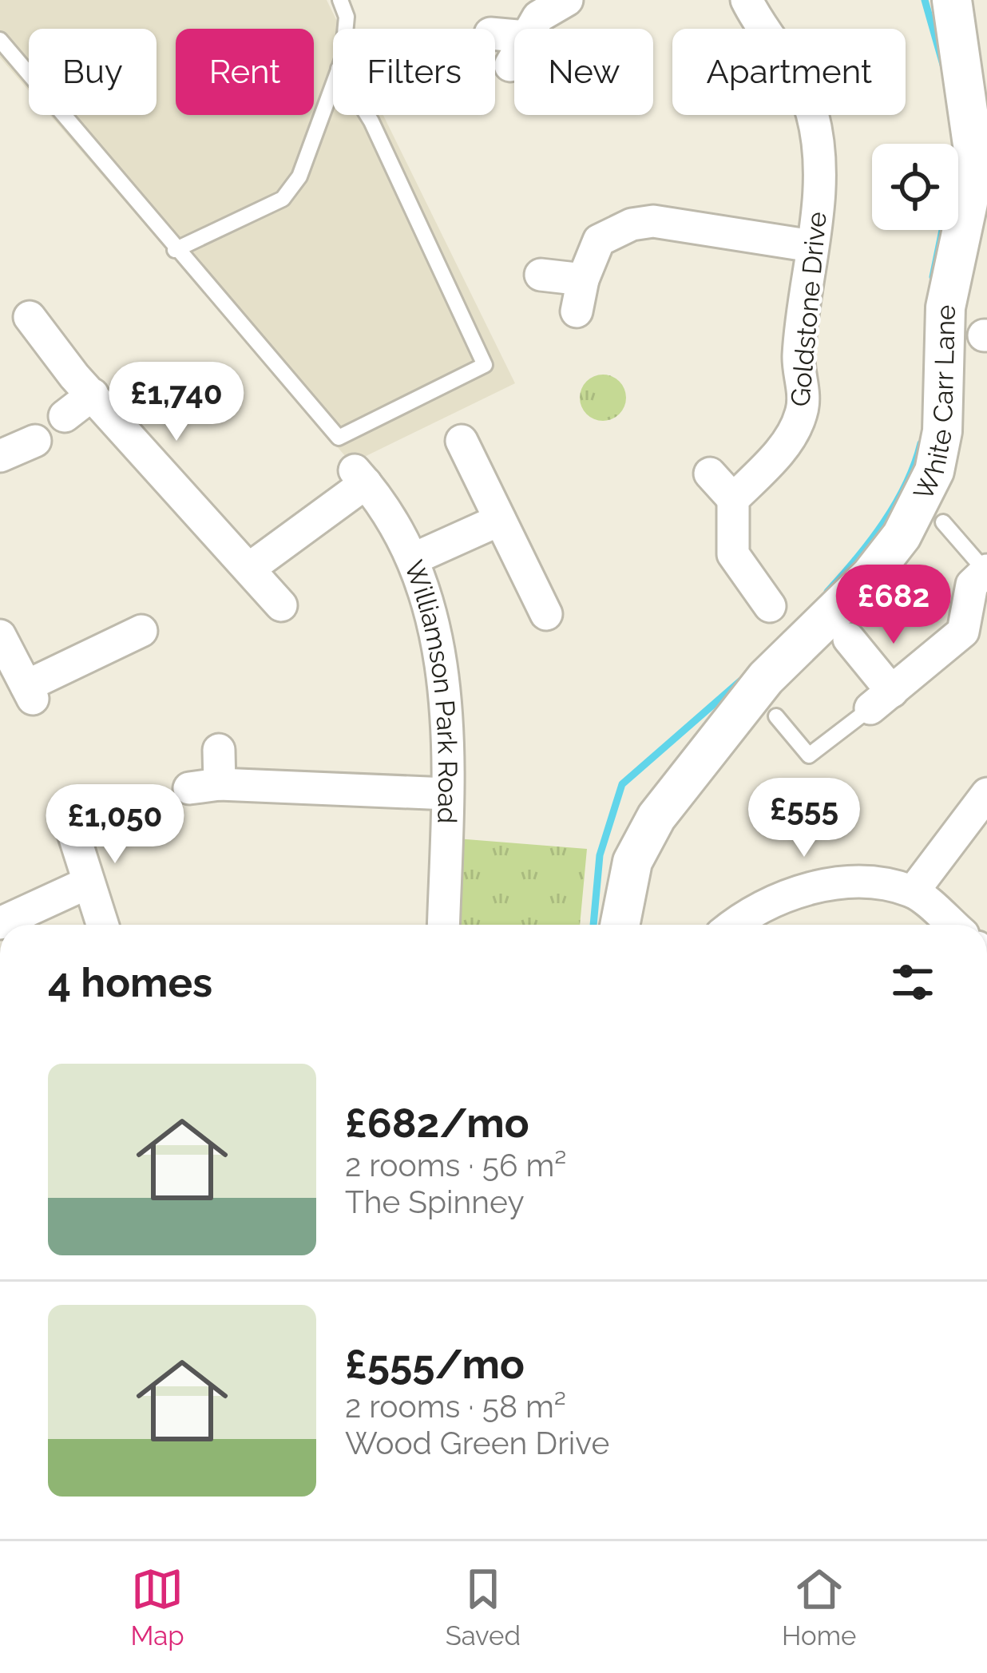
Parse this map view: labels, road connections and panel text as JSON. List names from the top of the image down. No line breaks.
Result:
{"streets":{"street":["Goldstone Drive","White Carr Lane","Williamson Park Road"]},"page":{"chip":["Buy","Rent","Filters","New","Apartment"],"price":["£1,740","£682","£555","£1,050"],"heading":"4 homes","list":[{"name":"£682/mo","note":"2 rooms · 56 m² · The Spinney"},{"name":"£555/mo","note":"2 rooms · 58 m² · Wood Green Drive"}],"tabs":["Map","Saved","Home"]}}
